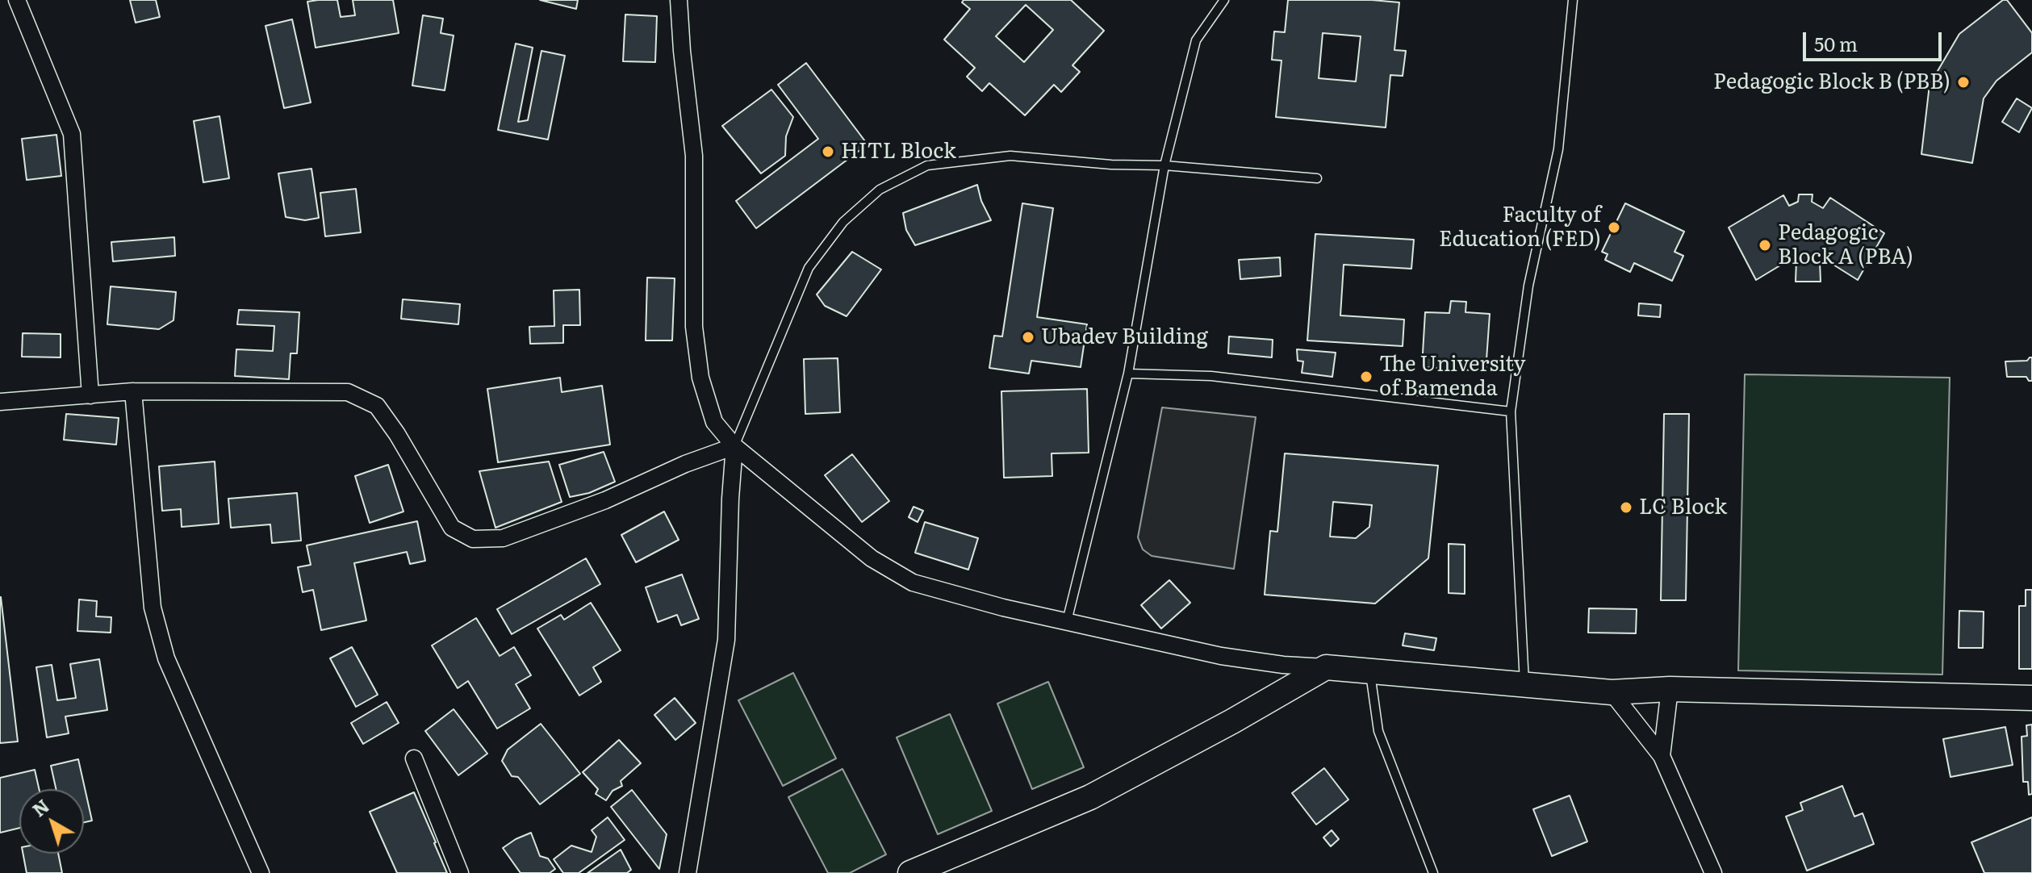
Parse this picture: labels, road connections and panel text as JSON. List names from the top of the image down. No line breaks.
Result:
{"places":["Pedagogic Block B (PBB)","HITL Block","Faculty of Education (FED)","Pedagogic Block A (PBA)","Ubadev Building","The University of Bamenda","LC Block"],"scale_bar":"50 m","north":"top left"}
